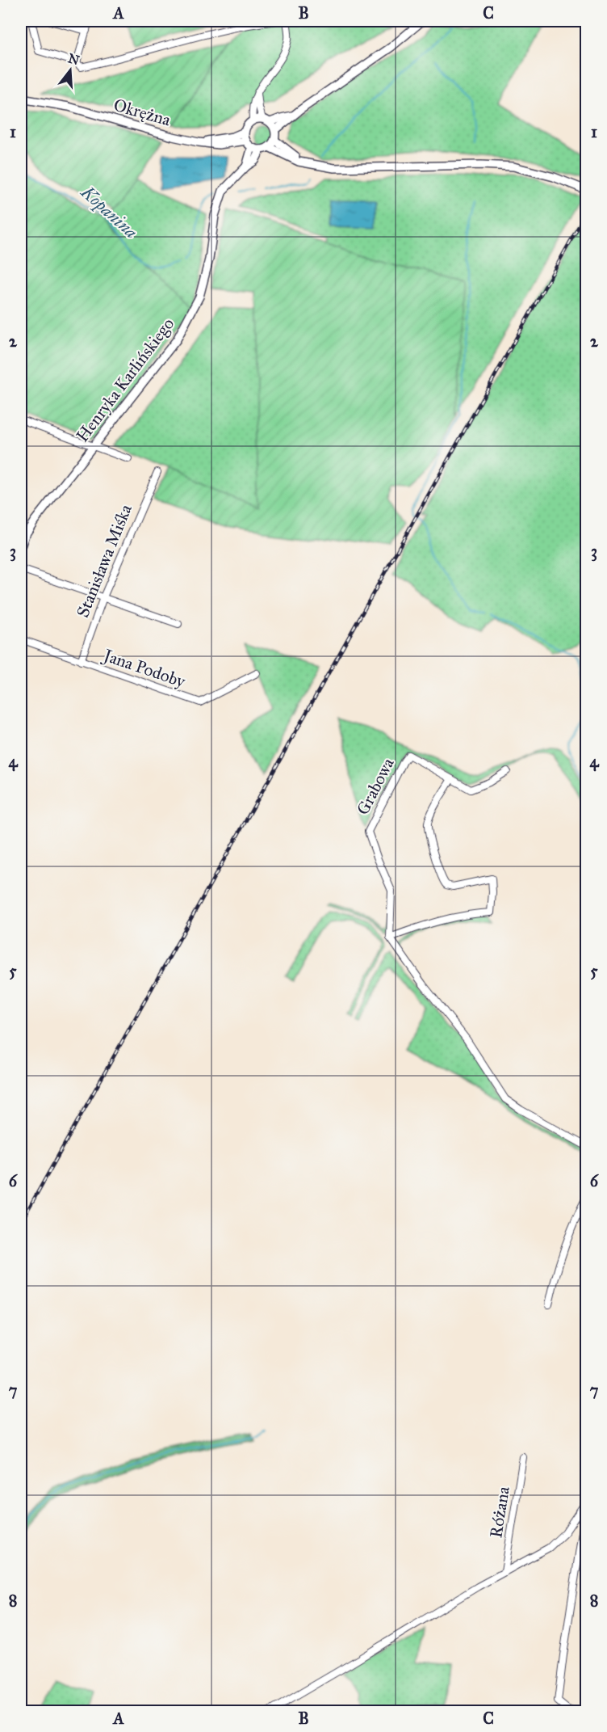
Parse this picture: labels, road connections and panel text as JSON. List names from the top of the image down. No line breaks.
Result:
{"streets":{"street":["Okrężna","Henryka Karlińskiego","Stanisława Miśka","Jana Podoby","Grabowa","Różana"]},"crossings":[["Okrężna","Henryka Karlińskiego"],["Stanisława Miśka","Jana Podoby"]],"water":["Kopanina"],"north":"top","grid":{"columns":["A","B","C"],"rows":["1","2","3","4","5","6","7","8"]}}
